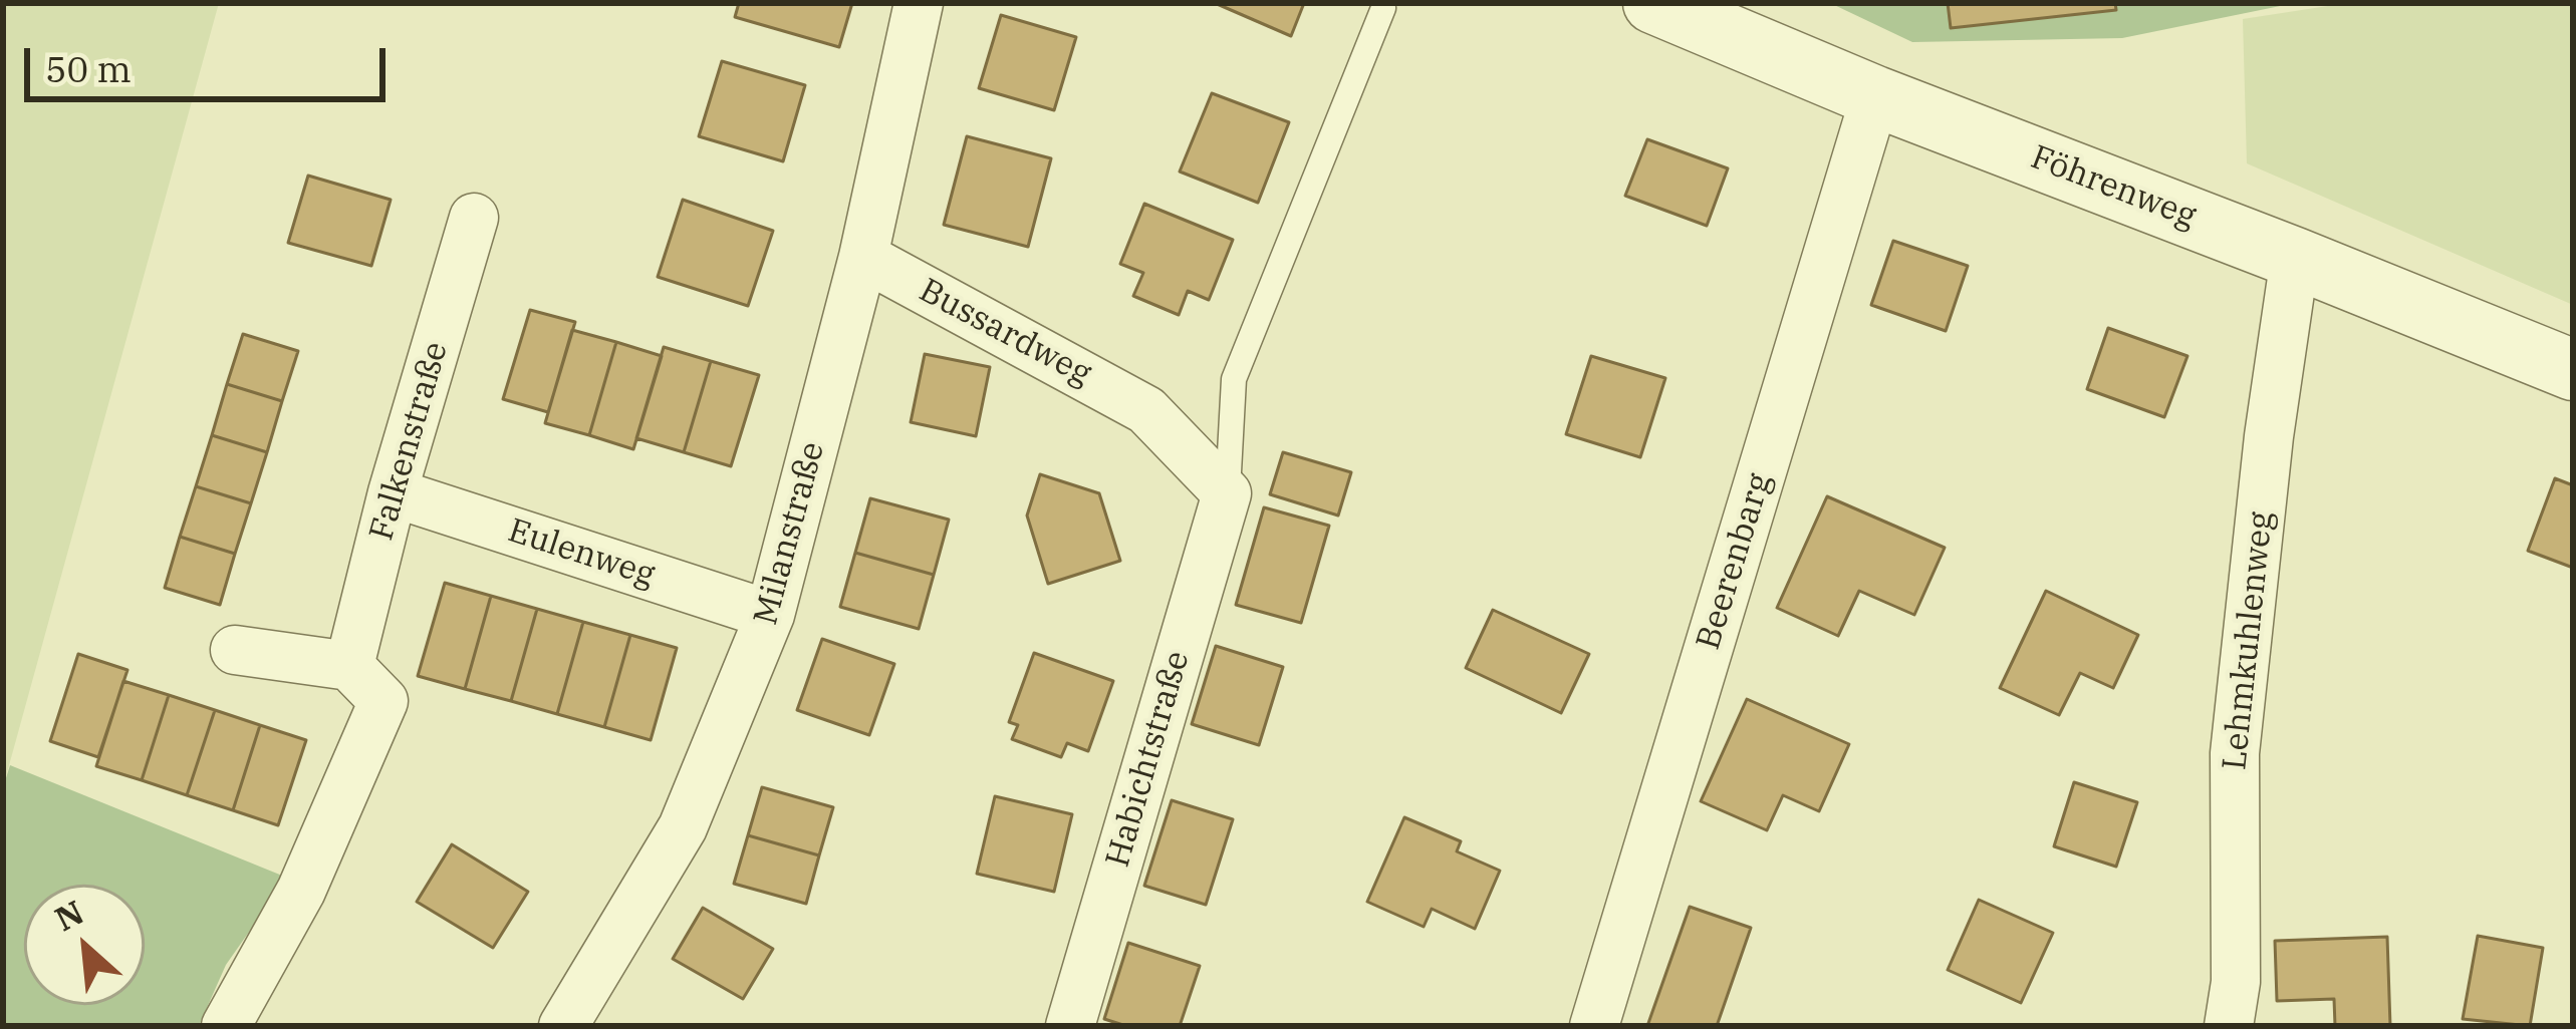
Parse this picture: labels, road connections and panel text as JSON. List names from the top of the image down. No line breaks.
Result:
{"streets":{"street":["Föhrenweg","Bussardweg","Falkenstraße","Milanstraße","Eulenweg","Beerenbarg","Lehmkuhlenweg","Habichtstraße"]},"crossings":[["Föhrenweg","Beerenbarg"],["Föhrenweg","Lehmkuhlenweg"],["Bussardweg","Milanstraße"],["Bussardweg","Habichtstraße"],["Falkenstraße","Eulenweg"],["Milanstraße","Eulenweg"]],"scale_bar":"50 m","north":"top left"}
